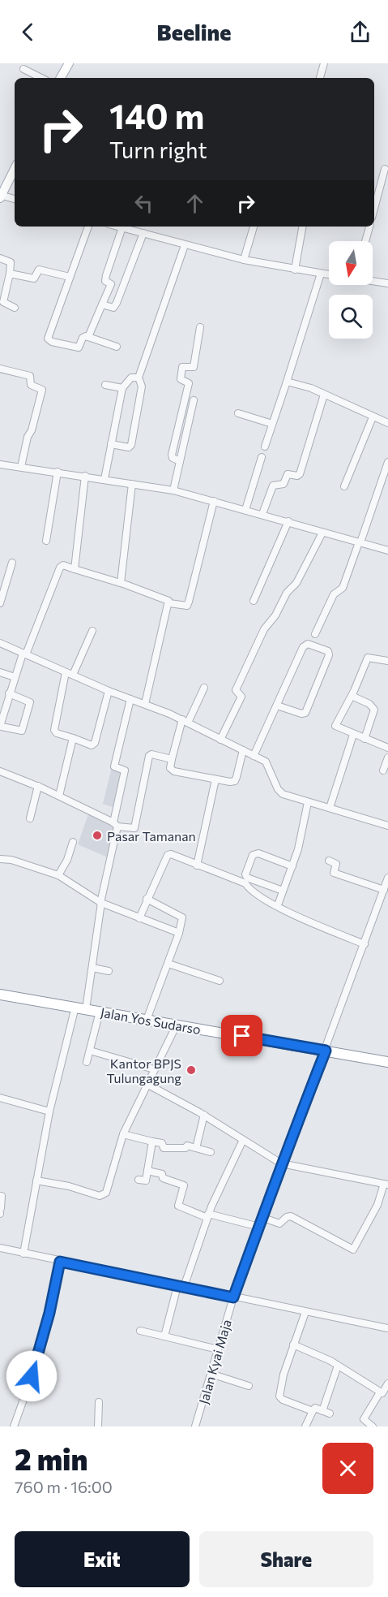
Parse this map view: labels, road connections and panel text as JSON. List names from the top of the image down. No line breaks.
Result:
{"streets":{"highway":["Jalan Yos Sudarso"],"street":["Jalan Kyai Maja"]},"crossings":[["Jalan Yos Sudarso","Jalan Kyai Maja"]],"places":["Pasar Tamanan","Kantor BPJS Tulungagung"],"north":"bottom","page":{"header":"Beeline","turn":["140 m","Turn right"],"heading":["2 min","760 m · 16:00"],"buttons":["Exit","Share"]}}
